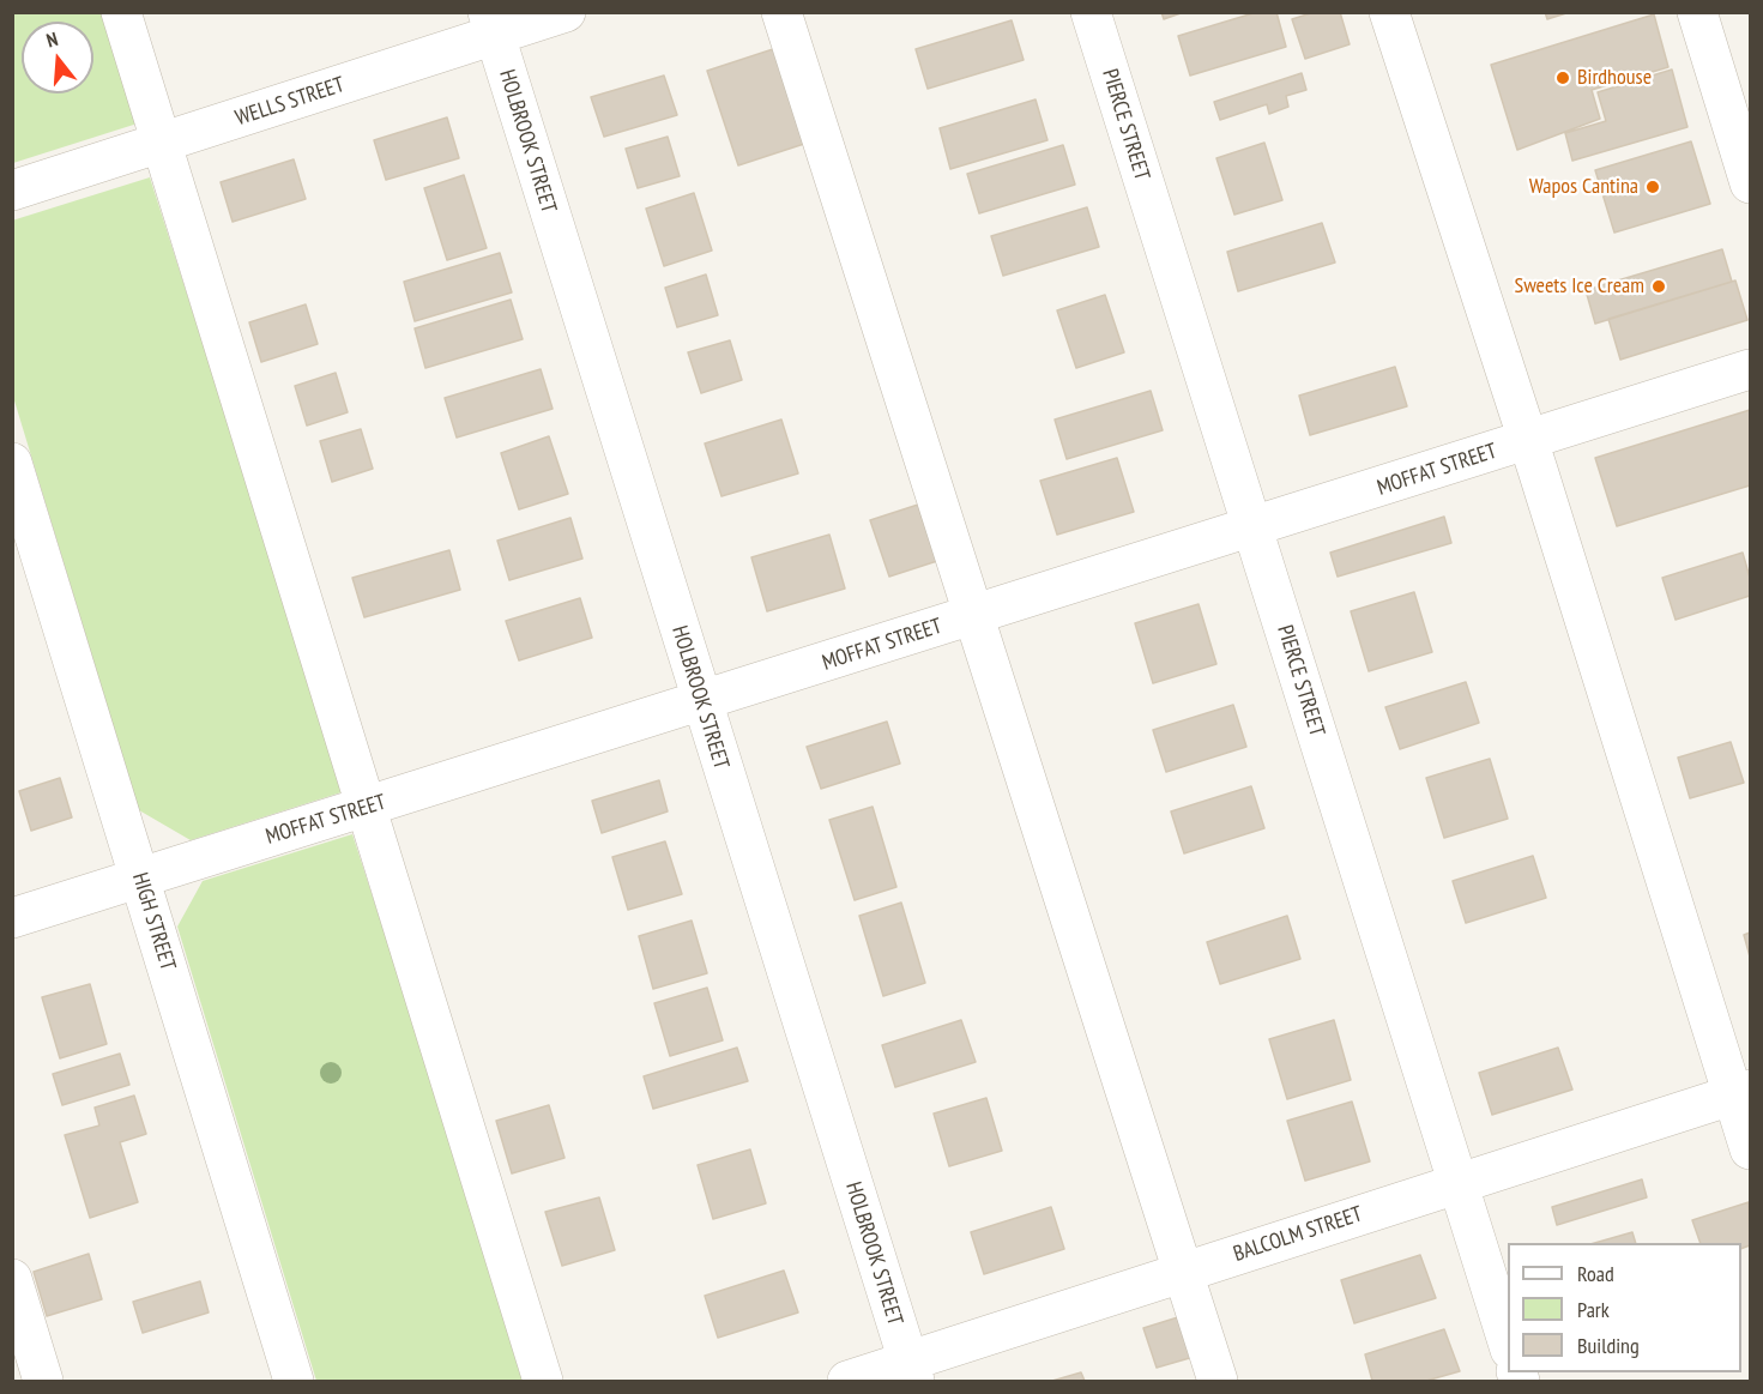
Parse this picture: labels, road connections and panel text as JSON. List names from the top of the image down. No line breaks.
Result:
{"streets":{"street":["WELLS STREET","PIERCE STREET","HOLBROOK STREET","MOFFAT STREET","HIGH STREET","BALCOLM STREET"]},"crossings":[["WELLS STREET","HOLBROOK STREET"],["PIERCE STREET","MOFFAT STREET"],["PIERCE STREET","BALCOLM STREET"],["HOLBROOK STREET","MOFFAT STREET"],["HOLBROOK STREET","BALCOLM STREET"],["MOFFAT STREET","HIGH STREET"]],"places":["Birdhouse","Wapos Cantina","Sweets Ice Cream"],"legend":["Road","Park","Building"],"north":"top"}
